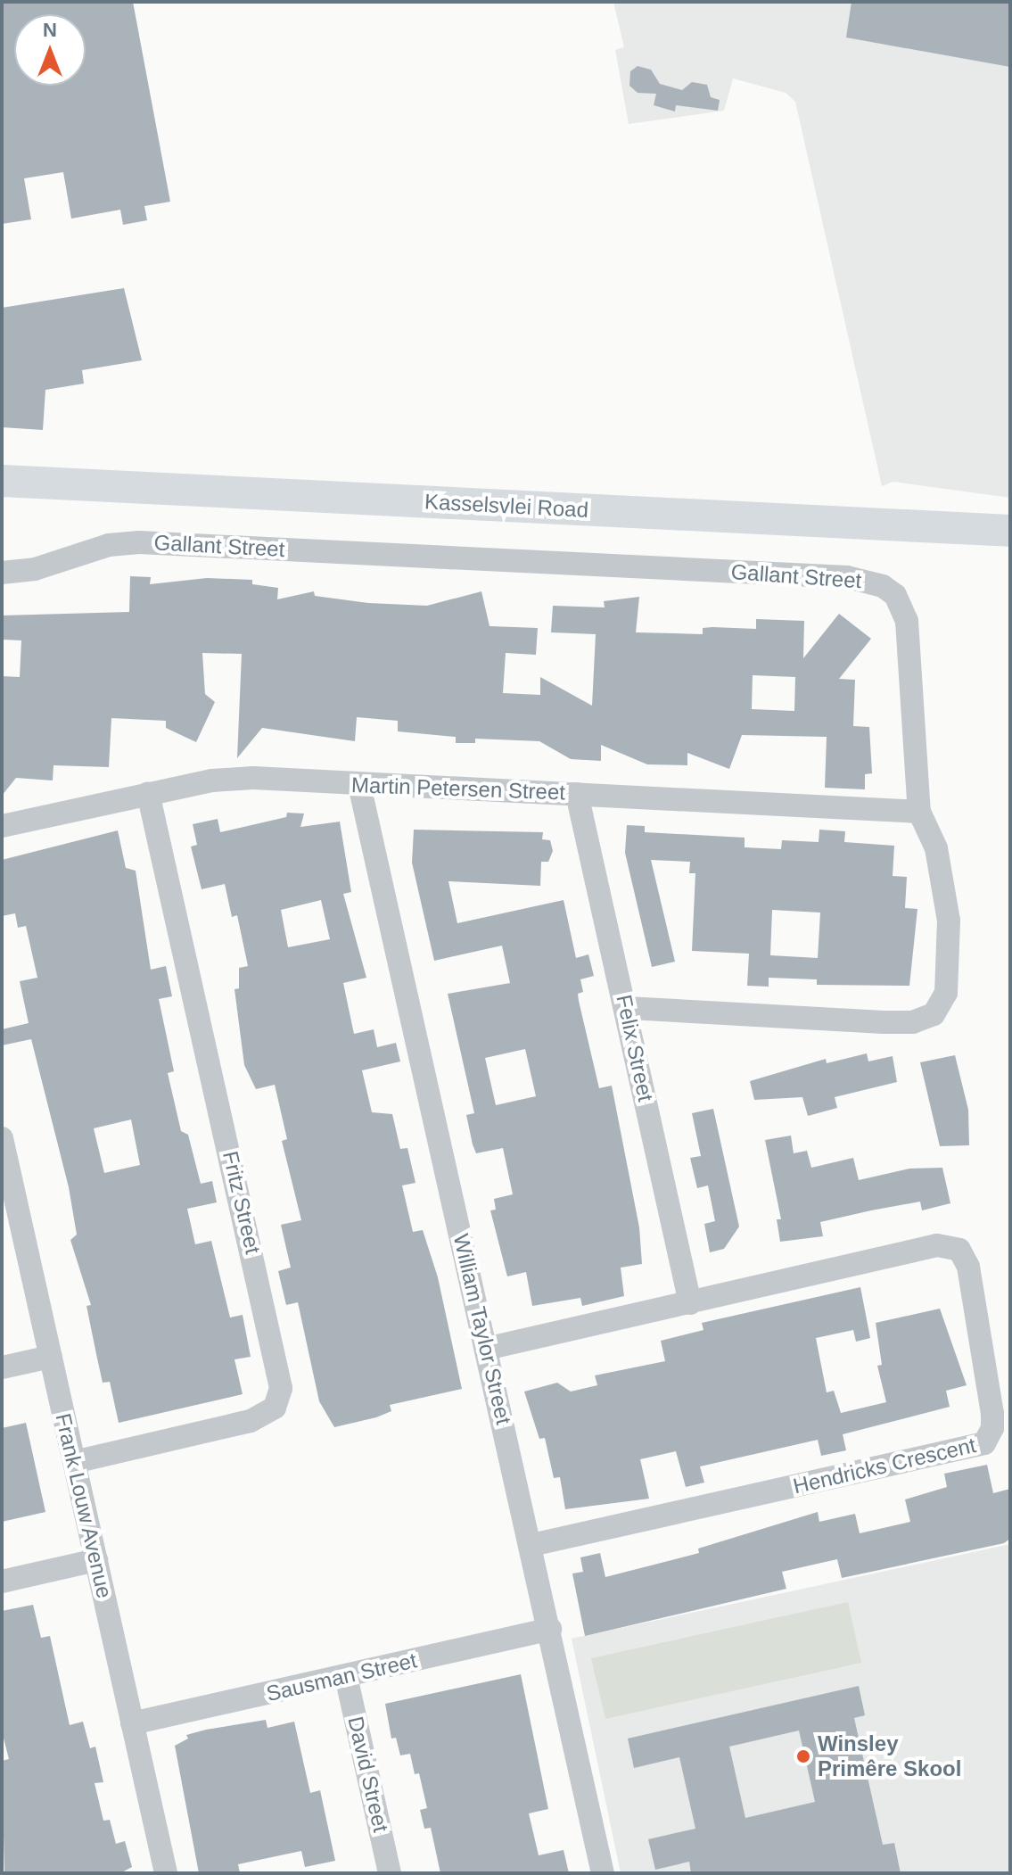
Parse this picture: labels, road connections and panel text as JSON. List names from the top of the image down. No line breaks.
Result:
{"streets":{"street":["Kasselsvlei Road","Gallant Street","Martin Petersen Street","Felix Street","Fritz Street","William Taylor Street","Hendricks Crescent","Frank Louw Avenue","Sausman Street","David Street"]},"crossings":[["Gallant Street","Martin Petersen Street"],["Gallant Street","Felix Street"],["Martin Petersen Street","Felix Street"],["Martin Petersen Street","Fritz Street"],["Martin Petersen Street","William Taylor Street"],["Felix Street","Hendricks Crescent"],["Fritz Street","Frank Louw Avenue"],["William Taylor Street","Hendricks Crescent"],["William Taylor Street","Sausman Street"],["Frank Louw Avenue","Sausman Street"],["Sausman Street","David Street"]],"places":["Winsley Primêre Skool"],"north":"top"}
